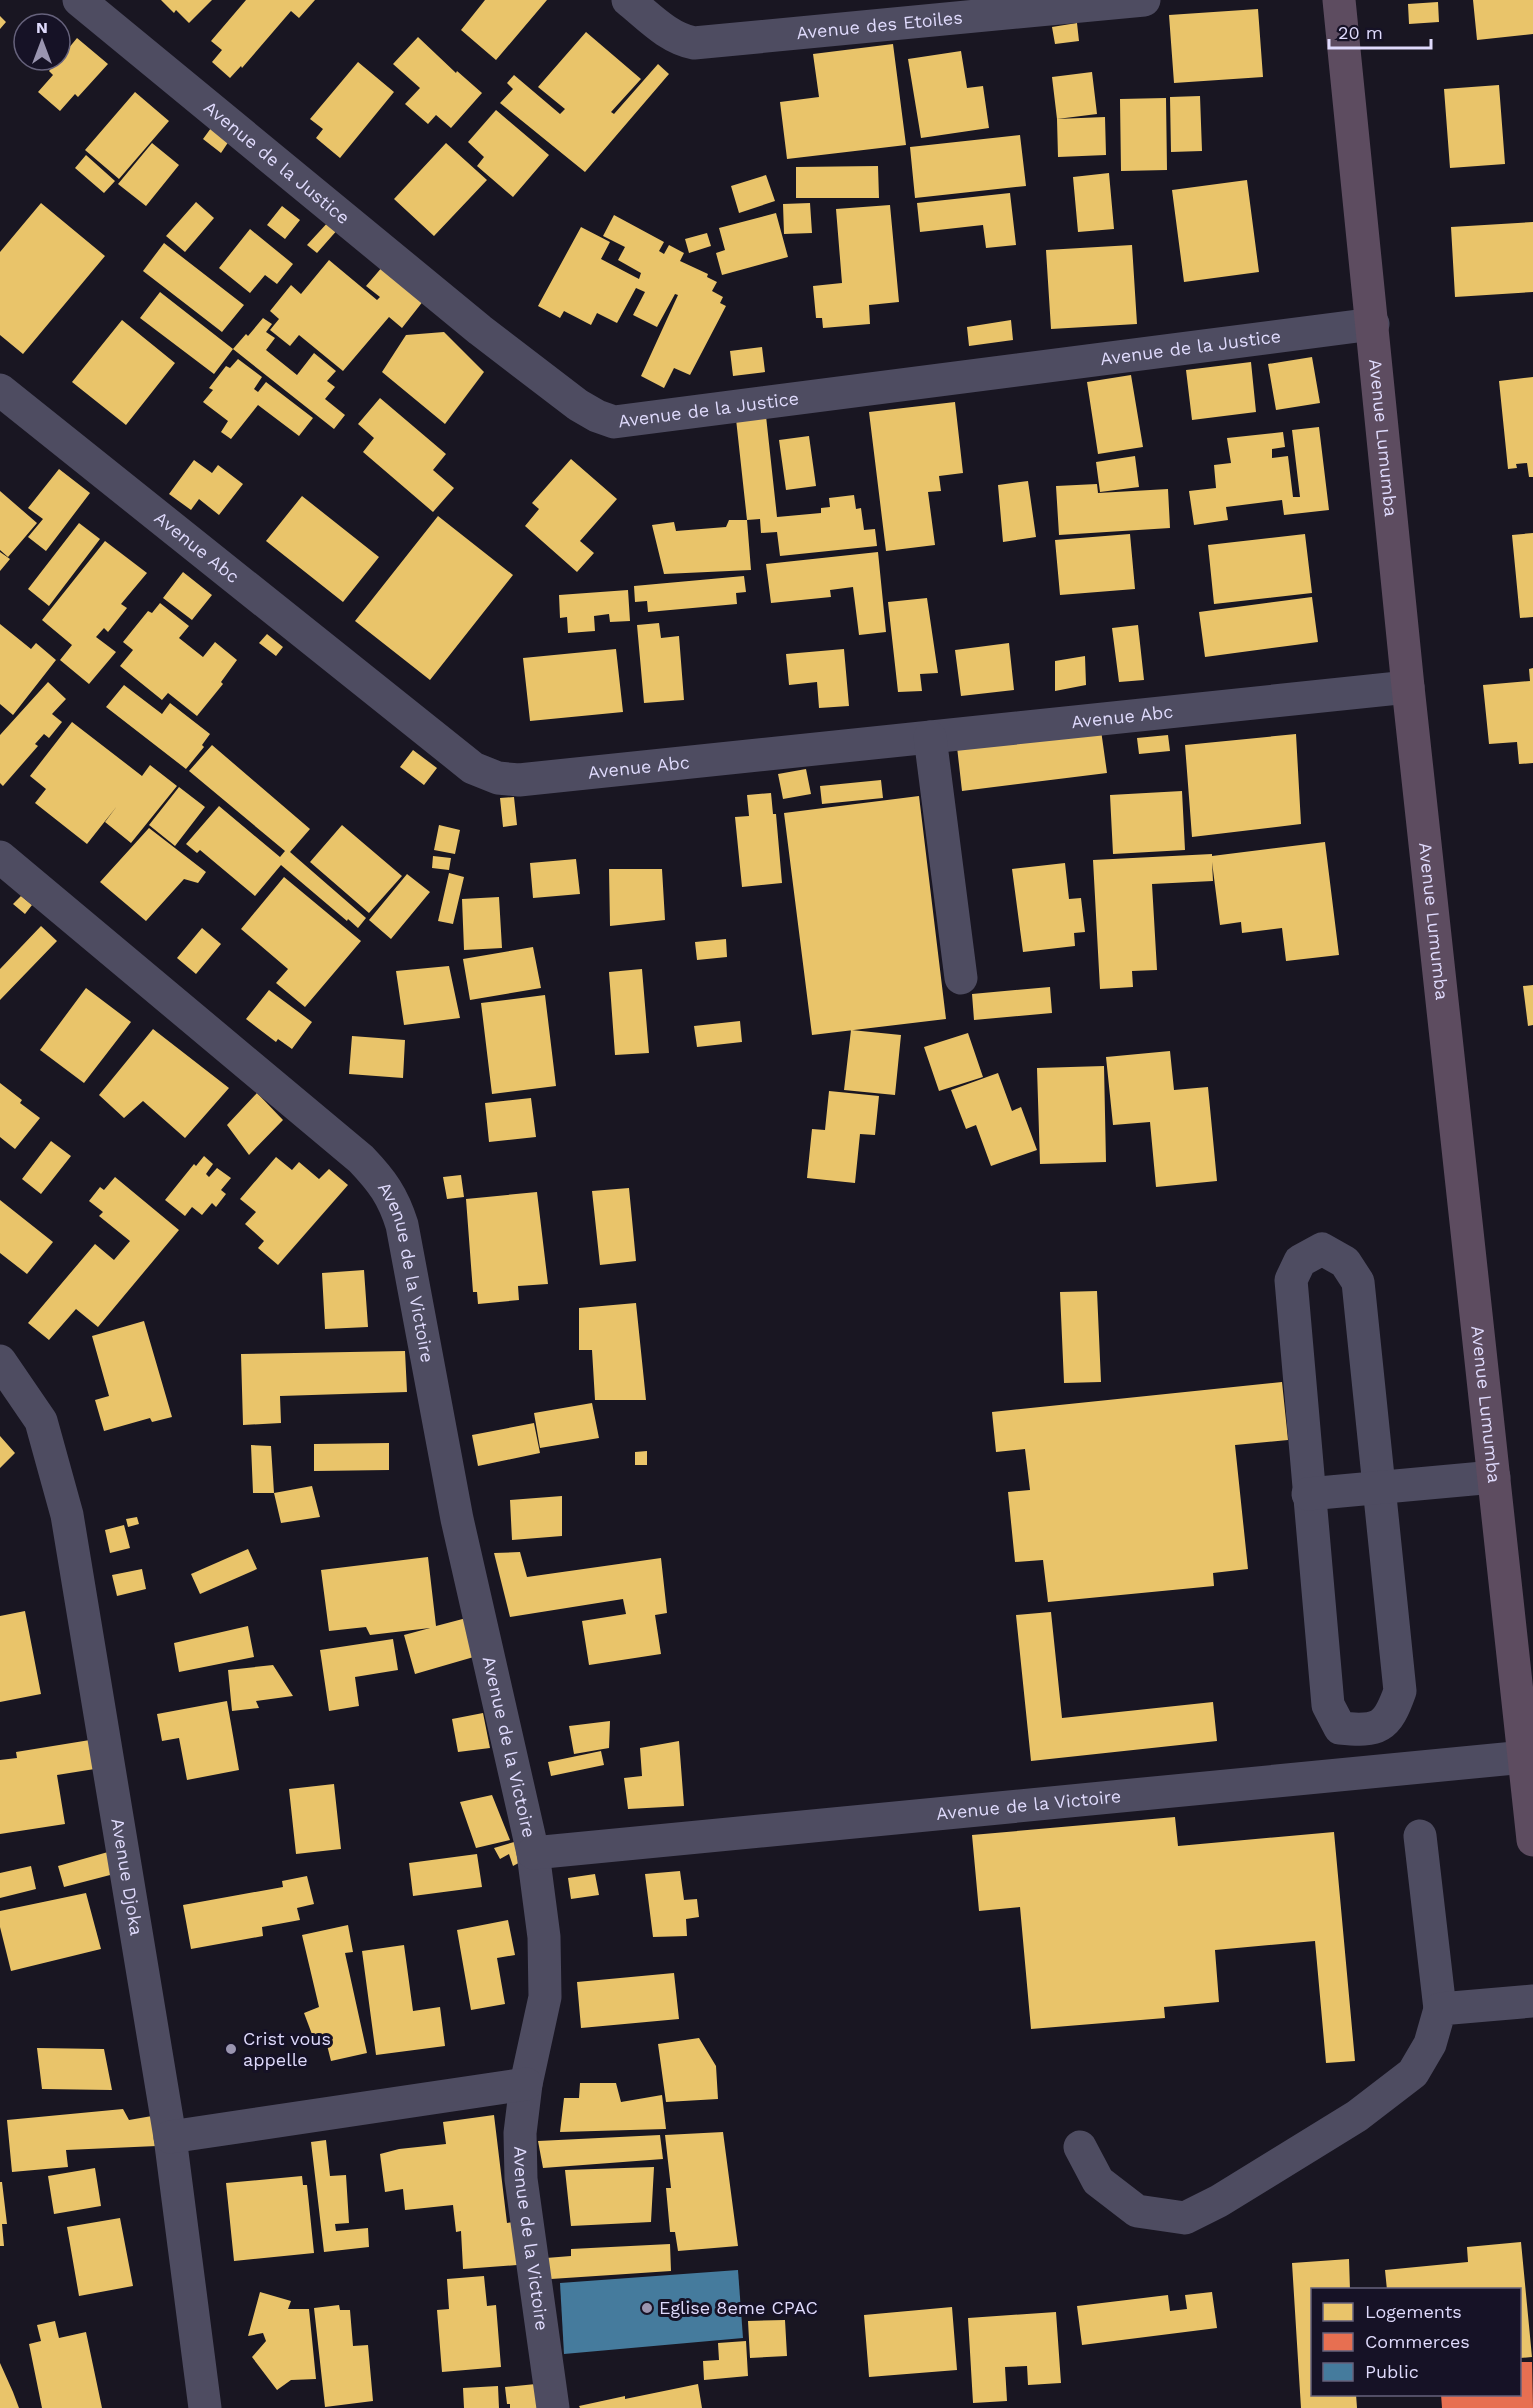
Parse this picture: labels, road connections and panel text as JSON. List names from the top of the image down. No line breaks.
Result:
{"streets":{"highway":["Avenue Lumumba"],"street":["Avenue des Etoiles","Avenue de la Justice","Avenue Abc","Avenue de la Victoire","Avenue Djoka"]},"crossings":[["Avenue de la Justice","Avenue Lumumba"],["Avenue Lumumba","Avenue Abc"],["Avenue Lumumba","Avenue de la Victoire"]],"places":["Crist vous appelle","Eglise 8eme CPAC"],"legend":["Logements","Commerces","Public"],"scale_bar":"20 m","north":"top"}
